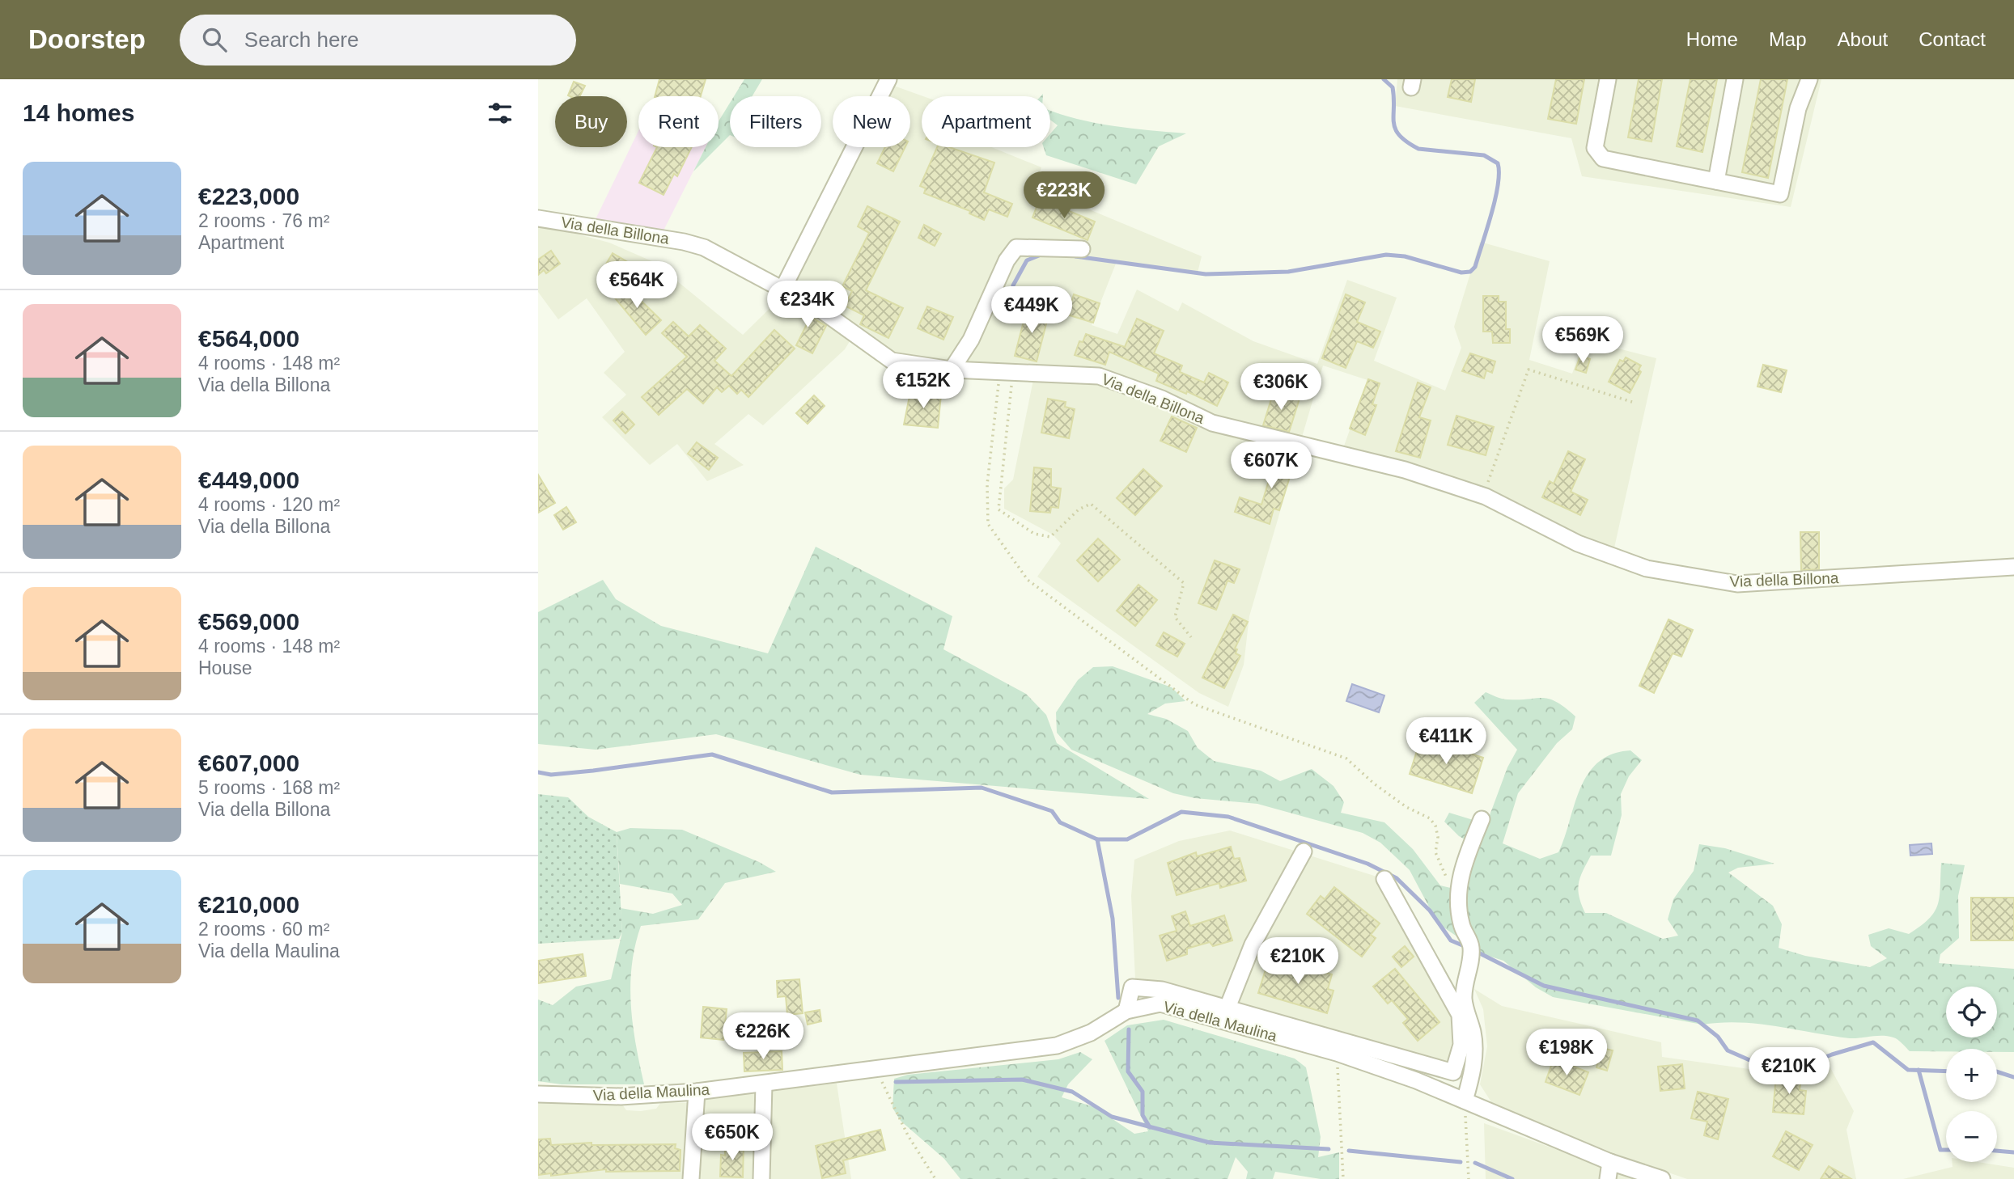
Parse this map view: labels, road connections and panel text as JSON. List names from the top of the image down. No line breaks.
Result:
{"streets":{"street":["Via della Billona","Via della Maulina"]},"page":{"header":"Doorstep","search":"Search here","nav":["Home","Map","About","Contact"],"heading":"14 homes","chip":["Buy","Rent","Filters","New","Apartment"],"list":[{"name":"€223,000","note":"2 rooms · 76 m² · Apartment"},{"name":"€564,000","note":"4 rooms · 148 m² · Via della Billona"},{"name":"€449,000","note":"4 rooms · 120 m² · Via della Billona"},{"name":"€569,000","note":"4 rooms · 148 m² · House"},{"name":"€607,000","note":"5 rooms · 168 m² · Via della Billona"},{"name":"€210,000","note":"2 rooms · 60 m² · Via della Maulina"}],"price":["€223K","€564K","€234K","€449K","€569K","€152K","€306K","€607K","€411K","€210K","€226K","€198K","€210K","€650K"],"map_buttons":["+","−"]}}
